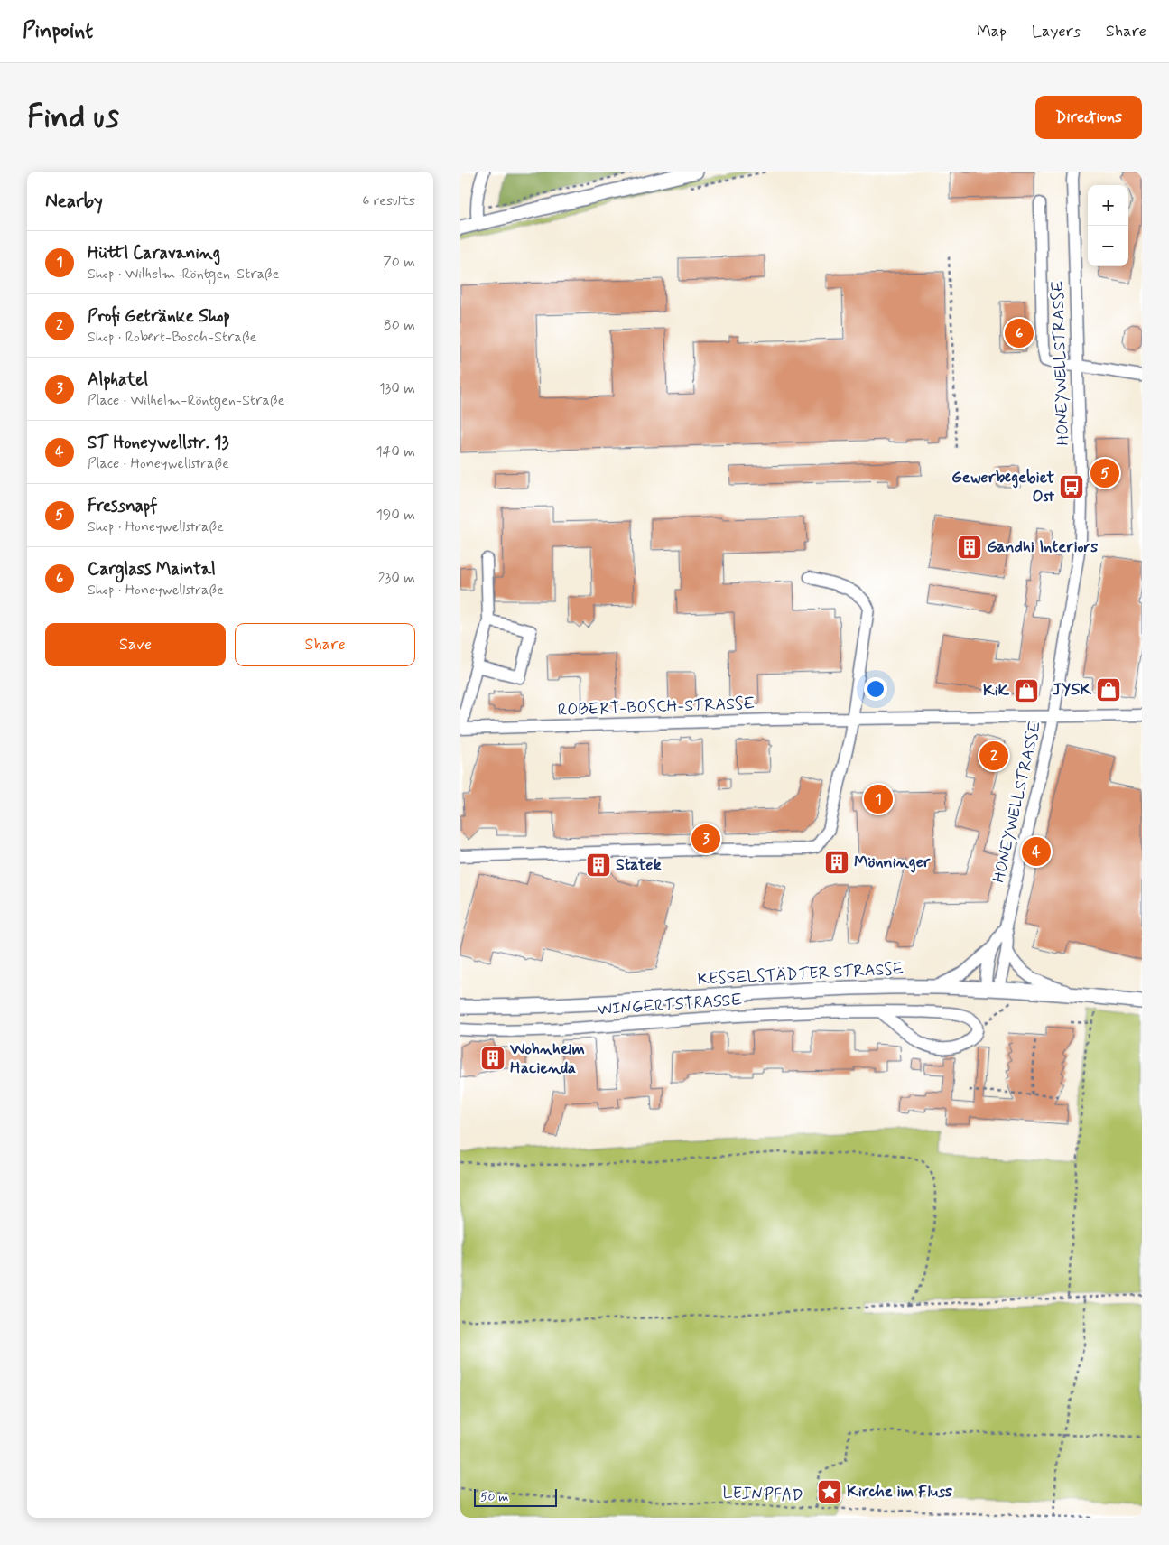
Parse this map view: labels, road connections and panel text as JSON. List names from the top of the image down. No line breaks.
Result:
{"streets":{"main road":["KESSELSTÄDTER STRASSE"],"street":["HONEYWELLSTRASSE","ROBERT-BOSCH-STRASSE","WINGERTSTRASSE"],"path":["LEINPFAD"]},"crossings":[["HONEYWELLSTRASSE","ROBERT-BOSCH-STRASSE"],["HONEYWELLSTRASSE","KESSELSTÄDTER STRASSE"]],"places":{"bus stop":["Gewerbegebiet Ost"],"building":["Gandhi Interiors","Mönninger","Statek","Wohnheim Hacienda"],"shop":["JYSK","KiK"],"place":["Kirche im Fluss"]},"scale_bar":"50 m","page":{"header":"Pinpoint","nav":["Map","Layers","Share"],"buttons":["Directions",["Save","Share"]],"title":"Find us","heading":["Nearby","6 results"],"map_buttons":["+","−"],"list":[{"mark":"1","name":"Hüttl Caravaning","note":"Shop · Wilhelm-Röntgen-Straße","value":"70 m"},{"mark":"2","name":"Profi Getränke Shop","note":"Shop · Robert-Bosch-Straße","value":"80 m"},{"mark":"3","name":"Alphatel","note":"Place · Wilhelm-Röntgen-Straße","value":"130 m"},{"mark":"4","name":"ST Honeywellstr. 13","note":"Place · Honeywellstraße","value":"140 m"},{"mark":"5","name":"Fressnapf","note":"Shop · Honeywellstraße","value":"190 m"},{"mark":"6","name":"Carglass Maintal","note":"Shop · Honeywellstraße","value":"230 m"}],"pins":["6","5","2","1","3","4"],"scale":"50 m"}}
